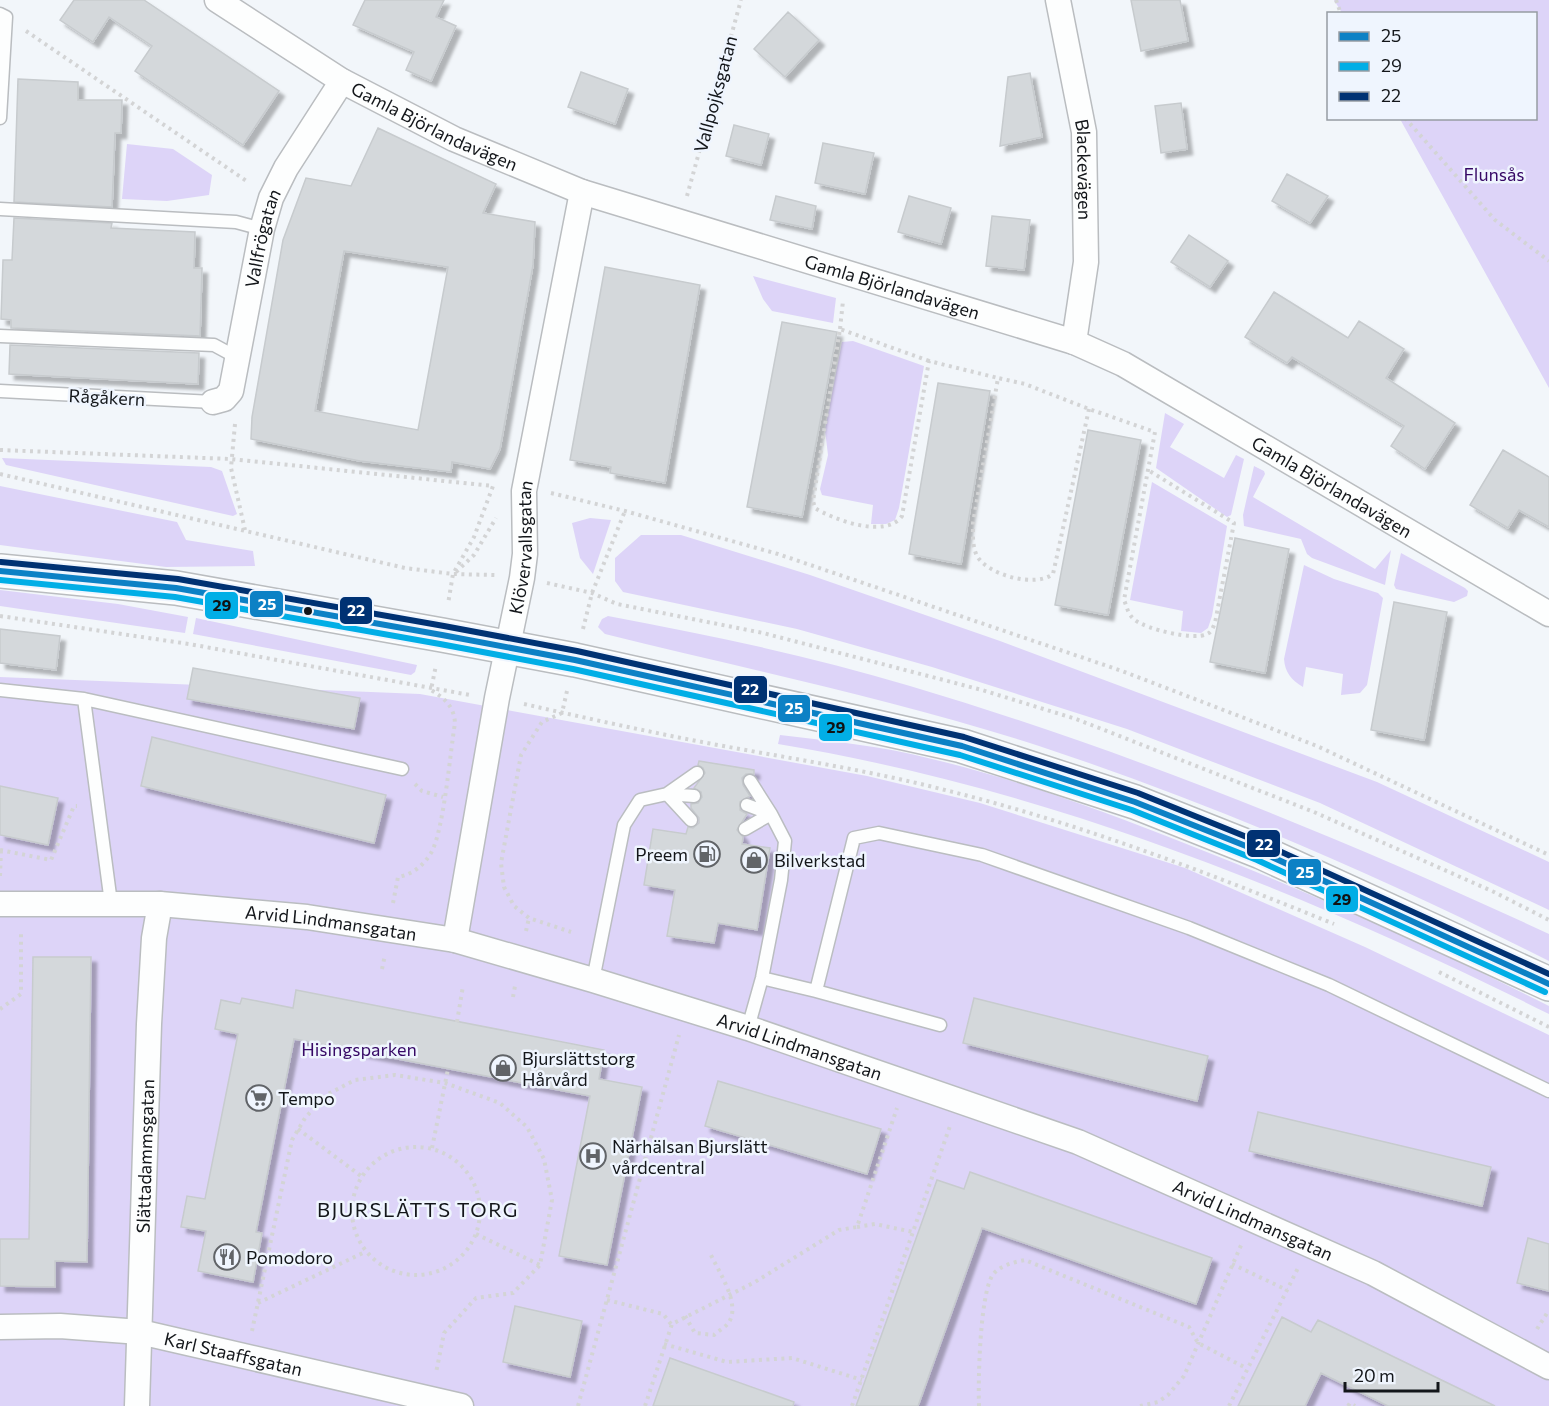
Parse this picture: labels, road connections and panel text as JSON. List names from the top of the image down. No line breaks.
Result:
{"streets":{"street":["Gamla Björlandavägen","Blackevägen","Vallfrögatan","Klövervallsgatan","Arvid Lindmansgatan","Slättadammsgatan","Karl Staaffsgatan"],"lane":["Rågåkern"],"path":["Vallpojksgatan"]},"crossings":[["Gamla Björlandavägen","Blackevägen"],["Gamla Björlandavägen","Vallfrögatan"],["Gamla Björlandavägen","Klövervallsgatan"],["Vallfrögatan","Rågåkern"],["Klövervallsgatan","Arvid Lindmansgatan"],["Arvid Lindmansgatan","Slättadammsgatan"],["Slättadammsgatan","Karl Staaffsgatan"]],"districts":["BJURSLÄTTS TORG"],"parks":["Flunsås","Hisingsparken"],"places":{"fuel station":["Preem"],"shop":["Bilverkstad","Bjurslättstorg Hårvård"],"supermarket":["Tempo"],"hospital":["Närhälsan Bjurslätt vårdcentral"],"restaurant":["Pomodoro"]},"lines":["transit line 22","transit line 25","transit line 29"],"legend":["25","29","22"],"scale_bar":"20 m"}
